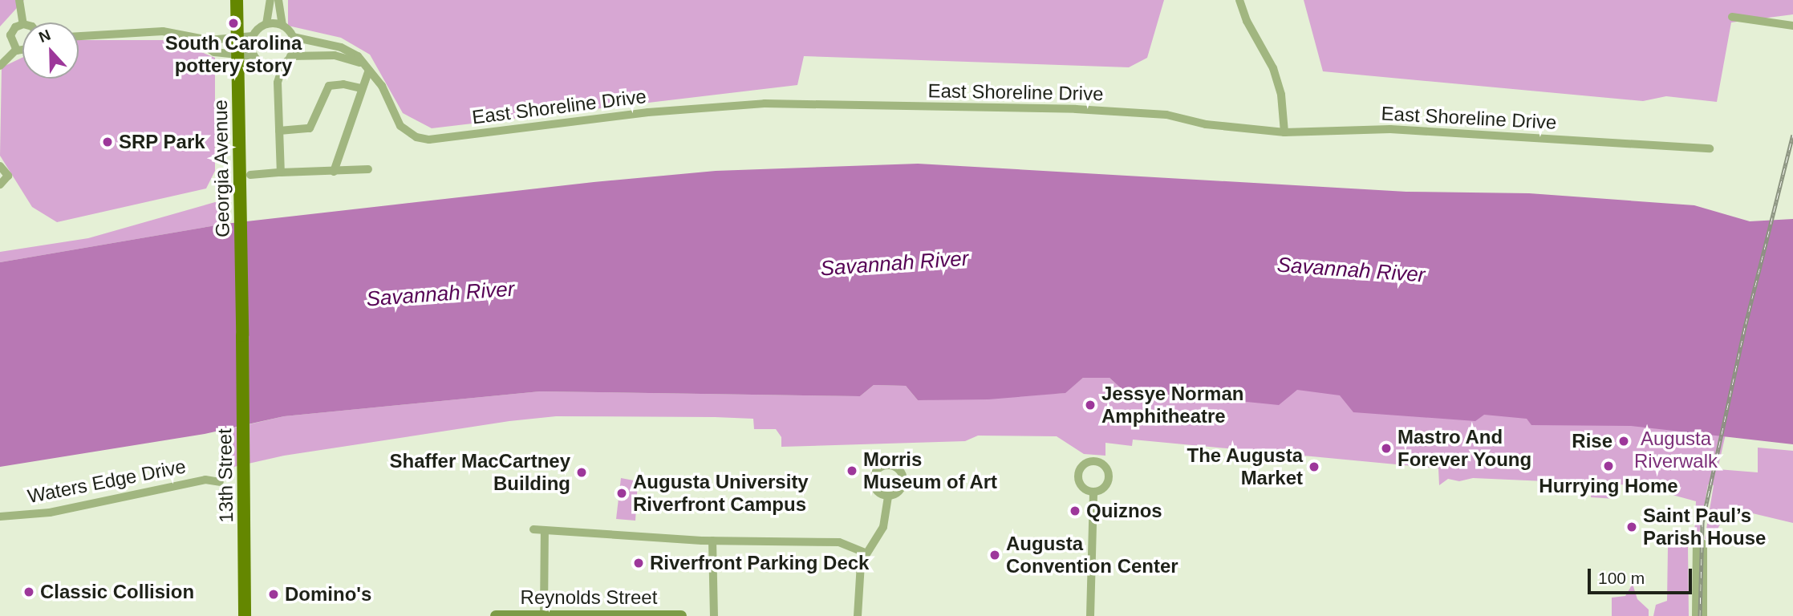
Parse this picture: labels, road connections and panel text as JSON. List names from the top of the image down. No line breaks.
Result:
{"streets":{"main road":["Georgia Avenue","13th Street","Reynolds Street"],"street":["East Shoreline Drive","Waters Edge Drive"]},"crossings":[["Georgia Avenue","13th Street"]],"water":["Savannah River"],"parks":["Augusta Riverwalk"],"places":["South Carolina pottery story","SRP Park","Jessye Norman Amphitheatre","Rise","Mastro And Forever Young","Hurrying Home","The Augusta Market","Morris Museum of Art","Shaffer MacCartney Building","Augusta University Riverfront Campus","Quiznos","Saint Paul’s Parish House","Augusta Convention Center","Riverfront Parking Deck","Classic Collision","Domino's"],"scale_bar":"100 m","north":"top"}
